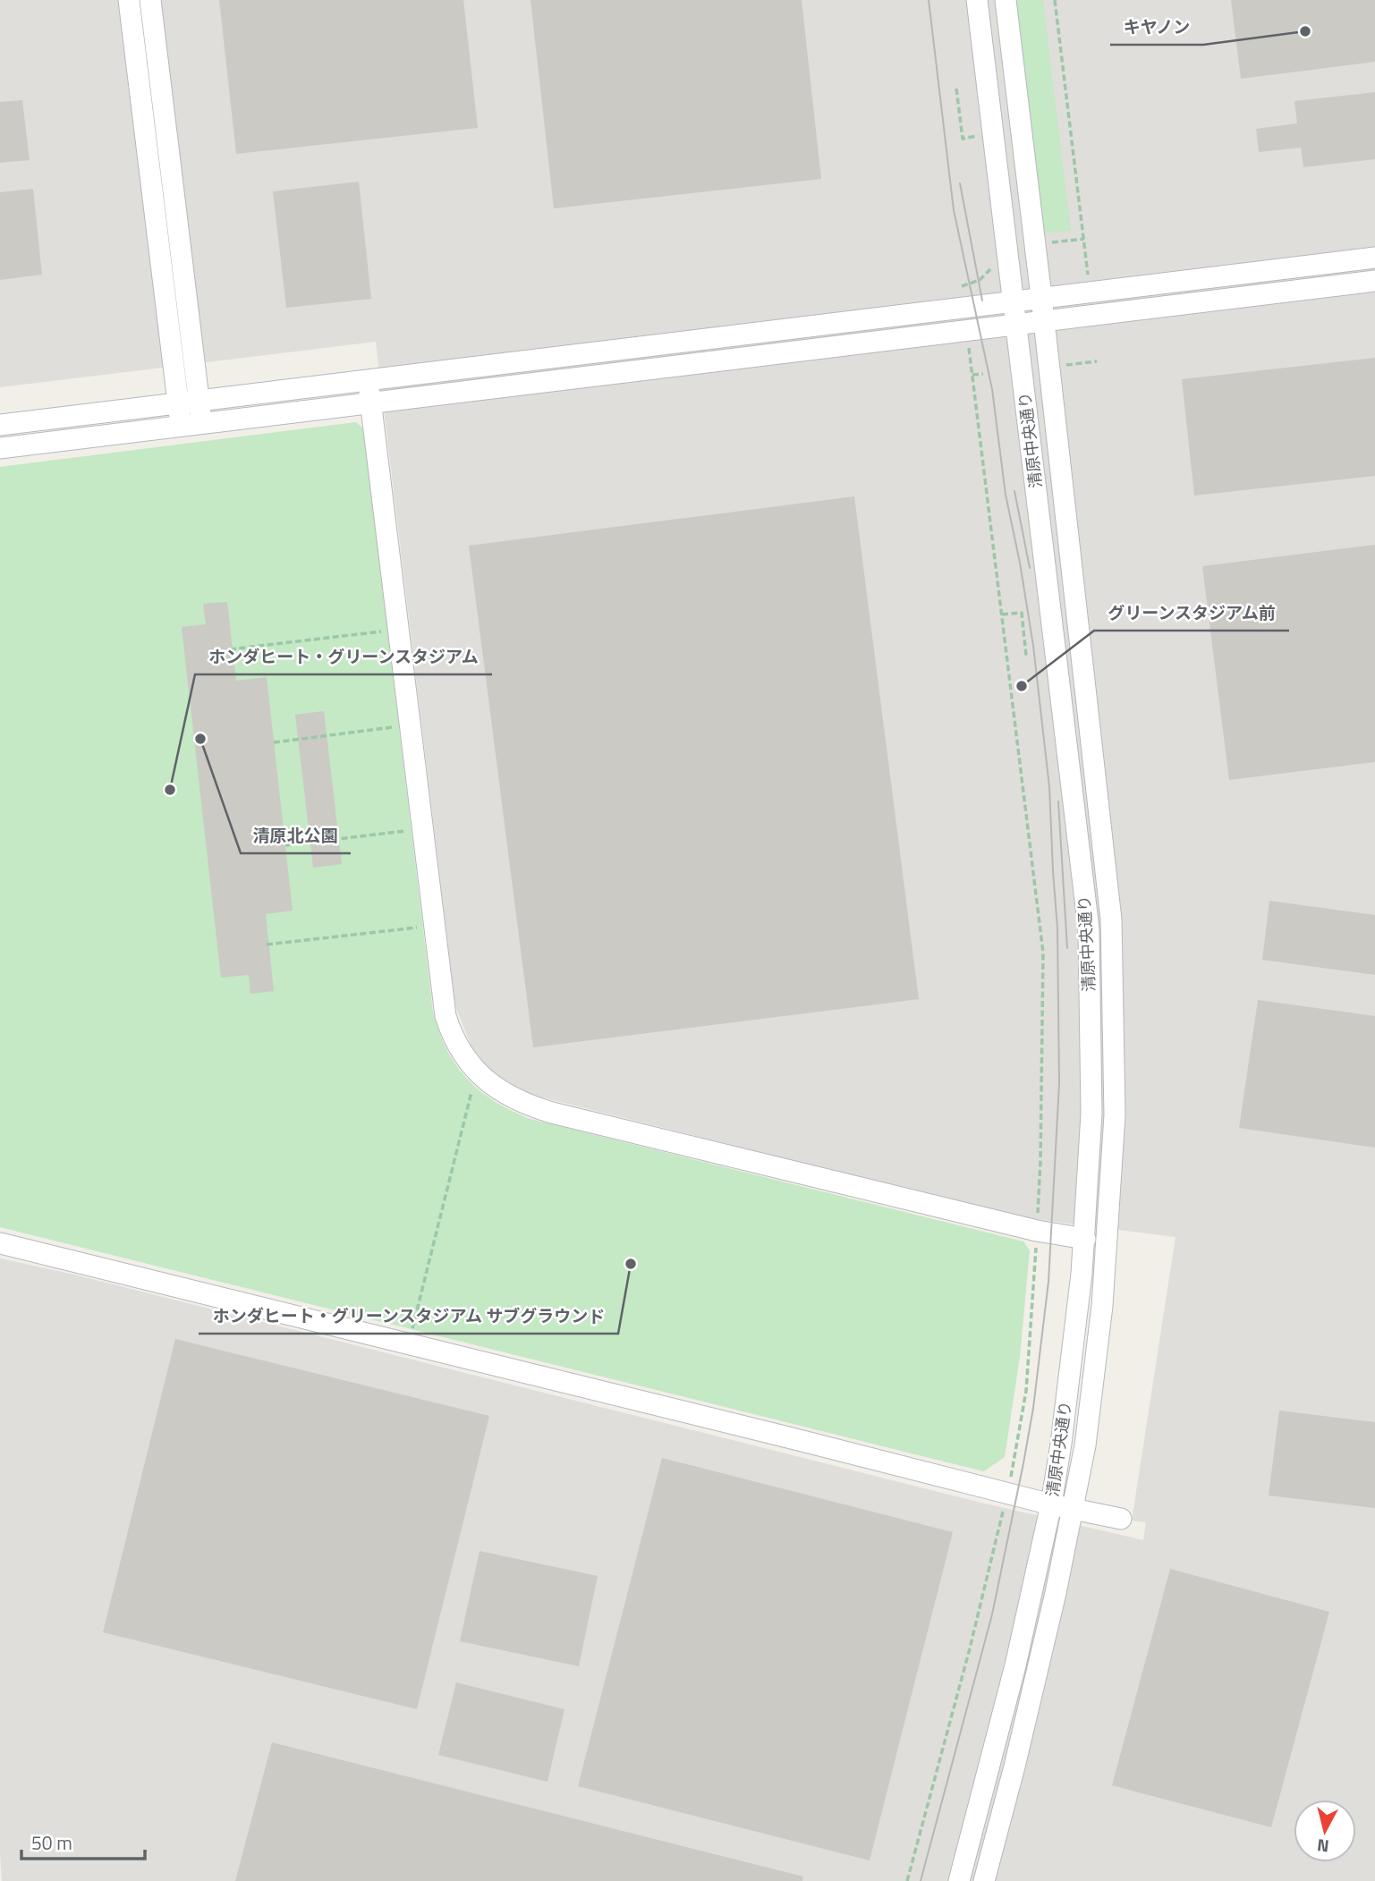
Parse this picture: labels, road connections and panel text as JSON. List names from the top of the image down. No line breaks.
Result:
{"streets":{"street":["清原中央通り"]},"places":["キヤノン","グリーンスタジアム前","清原北公園","ホンダヒート・グリーンスタジアム","ホンダヒート・グリーンスタジアム サブグラウンド"],"scale_bar":"50 m","north":"bottom"}
